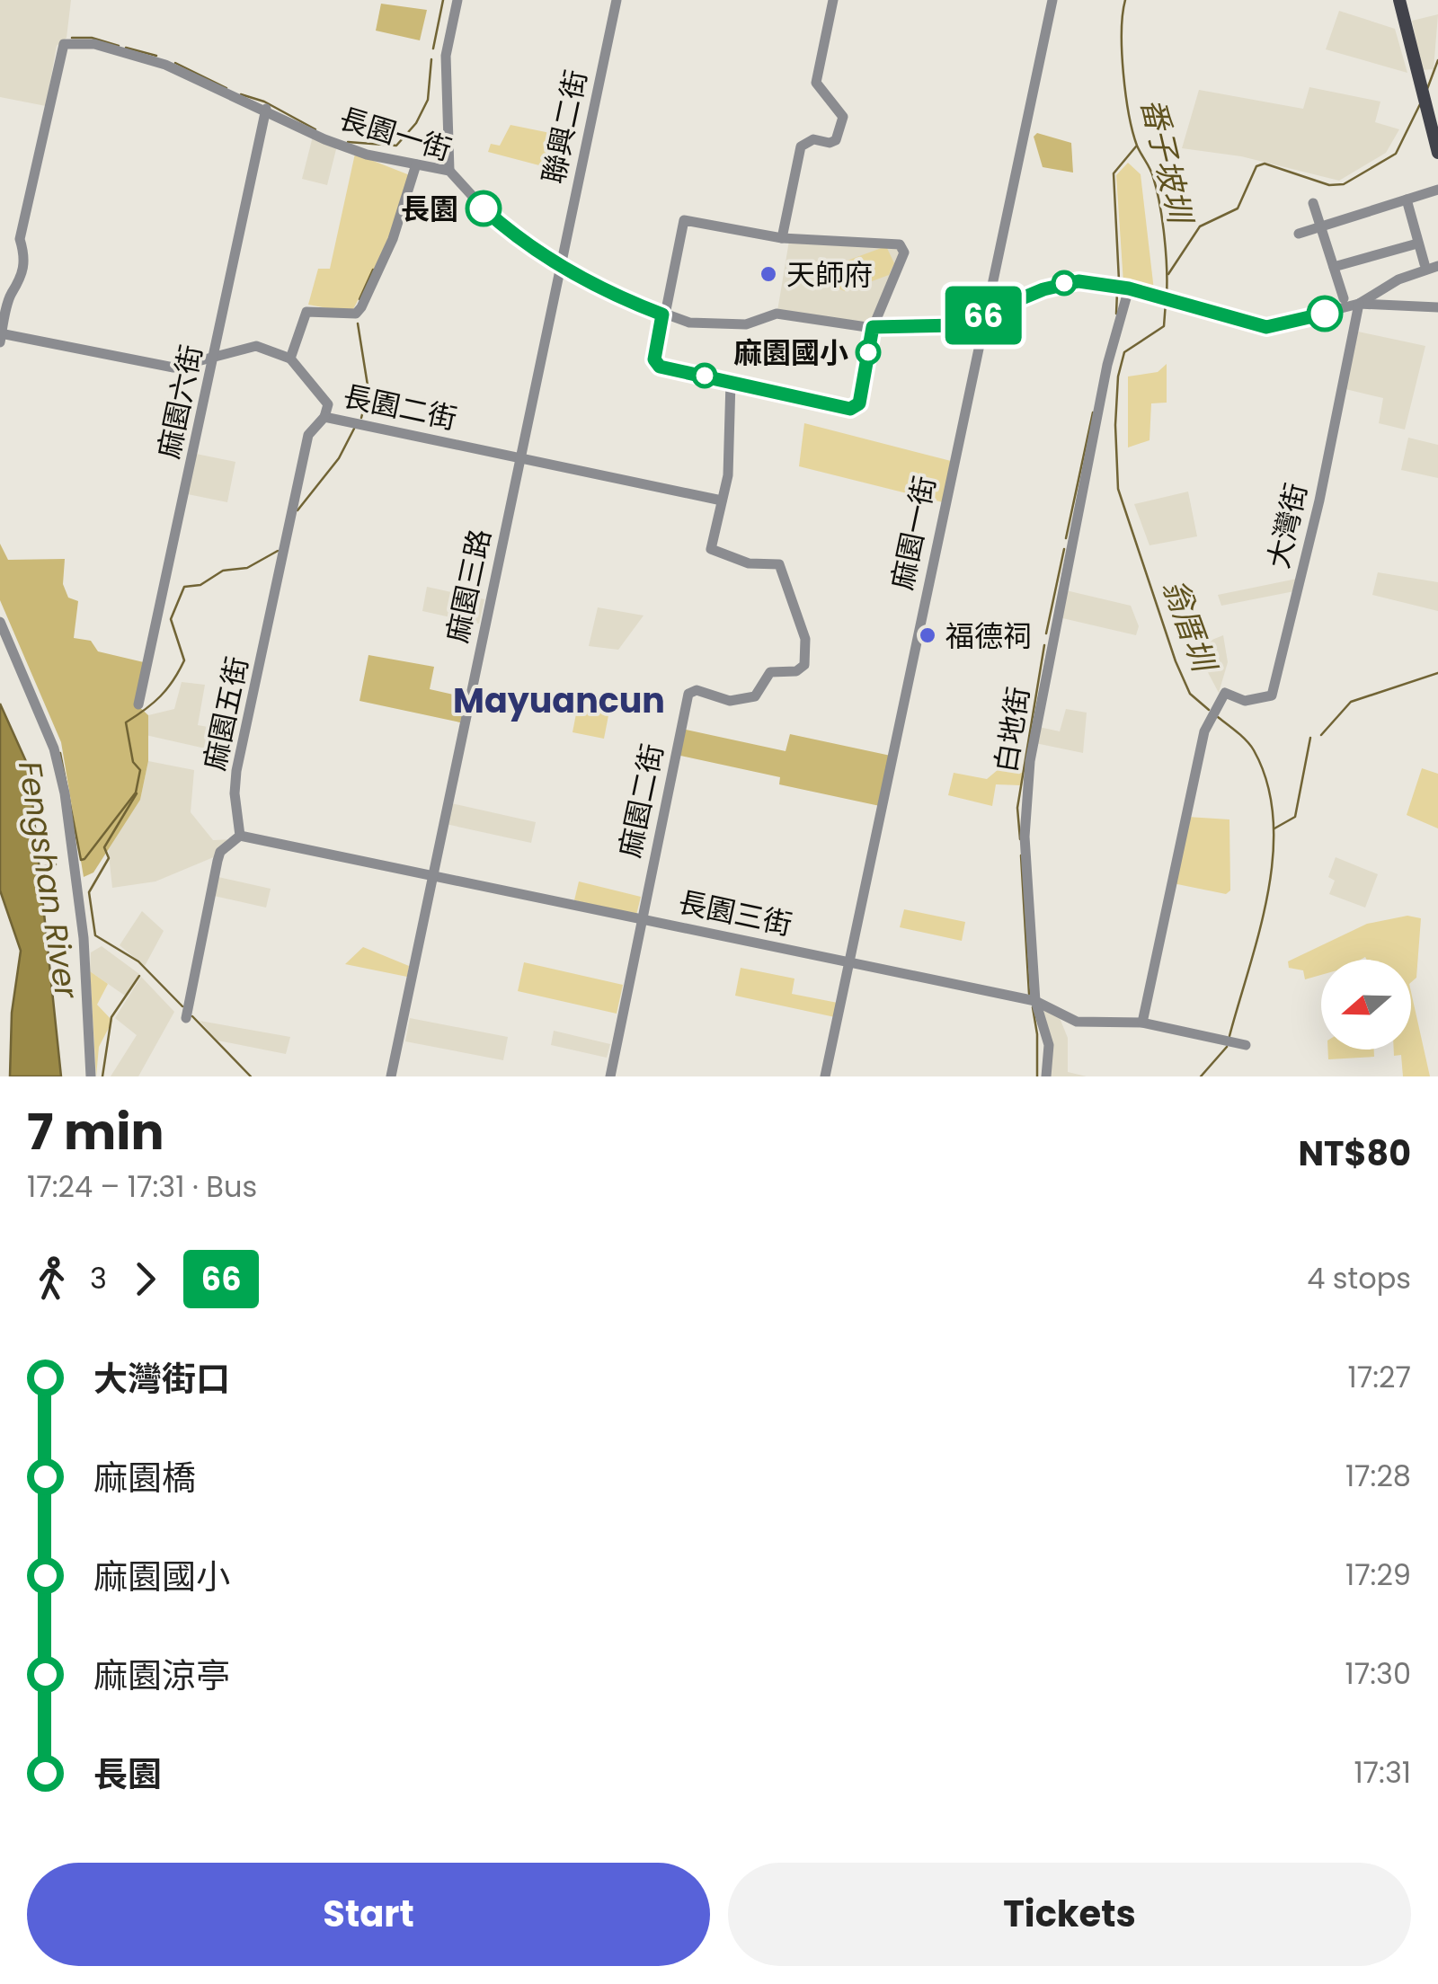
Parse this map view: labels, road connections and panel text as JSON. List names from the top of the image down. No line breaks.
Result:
{"streets":{"street":["聯興二街","長園一街","麻園六街","長園二街","大灣街","麻園一街","麻園三路","麻園五街","白地街","麻園二街","長園三街"]},"crossings":[["聯興二街","長園一街"],["聯興二街","麻園三路"],["長園一街","麻園六街"],["長園一街","大灣街"],["長園一街","麻園一街"],["長園一街","麻園三路"],["長園一街","白地街"],["長園二街","麻園三路"],["長園二街","麻園五街"],["長園二街","麻園二街"],["大灣街","長園三街"],["麻園一街","長園三街"],["麻園三路","長園三街"],["麻園五街","長園三街"],["白地街","長園三街"],["麻園二街","長園三街"]],"districts":["Mayuancun"],"water":["番子坡圳","翁厝圳","Fengshan River"],"places":["長園","天師府","麻園國小","福德祠"],"lines":["bus line 66"],"north":"left","page":{"on_map":"66","heading":["7 min","17:24 – 17:31 · Bus","NT$80"],"legs":["3","66","4 stops"],"list":[{"name":"大灣街口","value":"17:27"},{"name":"麻園橋","value":"17:28"},{"name":"麻園國小","value":"17:29"},{"name":"麻園涼亭","value":"17:30"},{"name":"長園","value":"17:31"}],"buttons":["Start","Tickets"]}}
